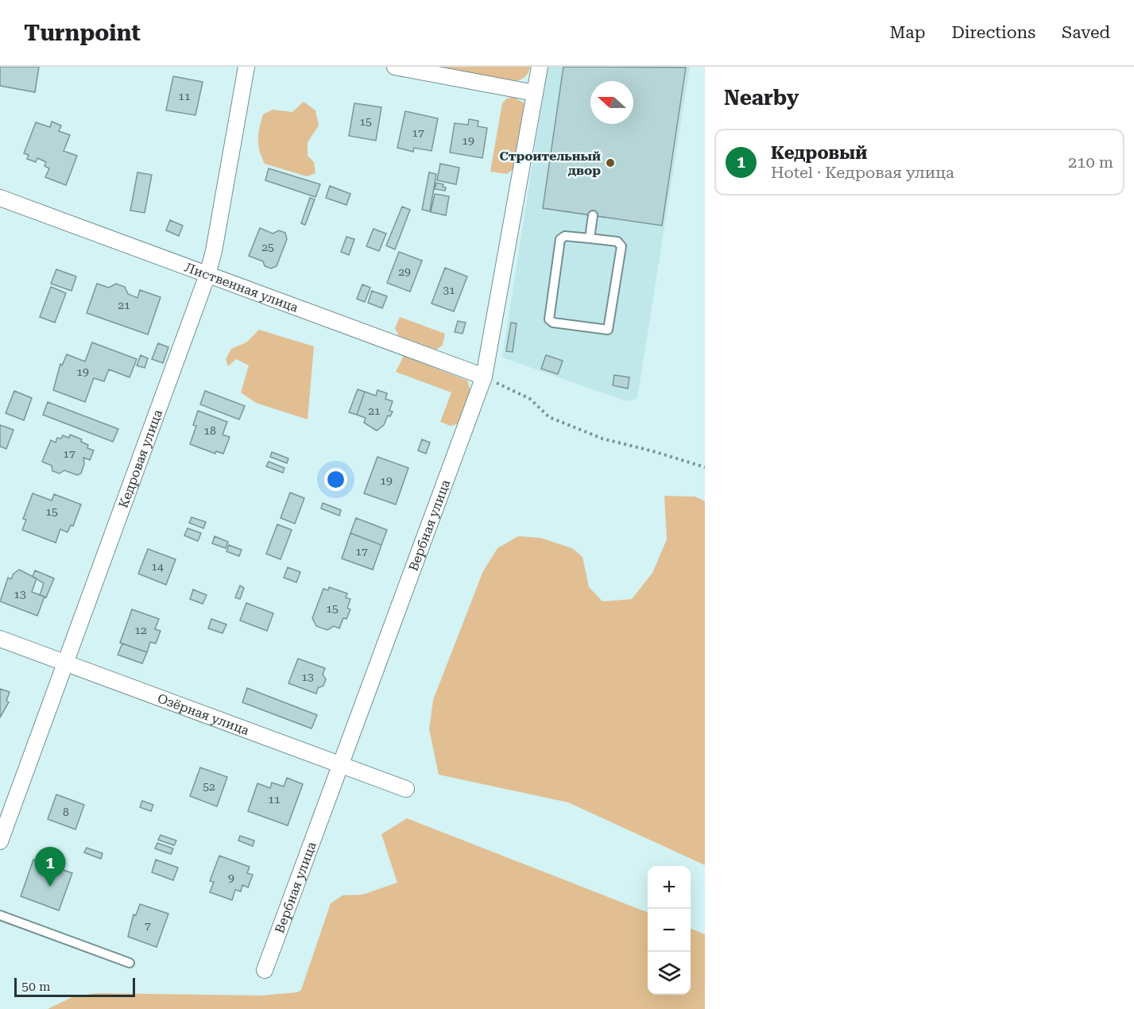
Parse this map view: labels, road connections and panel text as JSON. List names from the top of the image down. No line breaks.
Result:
{"streets":{"street":["Лиственная улица","Кедровая улица","Вербная улица","Озёрная улица"]},"crossings":[["Лиственная улица","Кедровая улица"],["Лиственная улица","Вербная улица"],["Кедровая улица","Озёрная улица"],["Вербная улица","Озёрная улица"]],"places":["Строительный двор"],"house_numbers":["11","15","17","19","25","29","31","21","19","21","18","17","19","15","17","14","13","15","12","13","52","11","8","9","7"],"scale_bar":"50 m","north":"left","page":{"header":"Turnpoint","nav":["Map","Directions","Saved"],"heading":"Nearby","list":[{"mark":"1","name":"Кедровый","note":"Hotel · Кедровая улица","value":"210 m"}],"pins":"1","map_buttons":["+","−"],"scale":"50 m"}}
